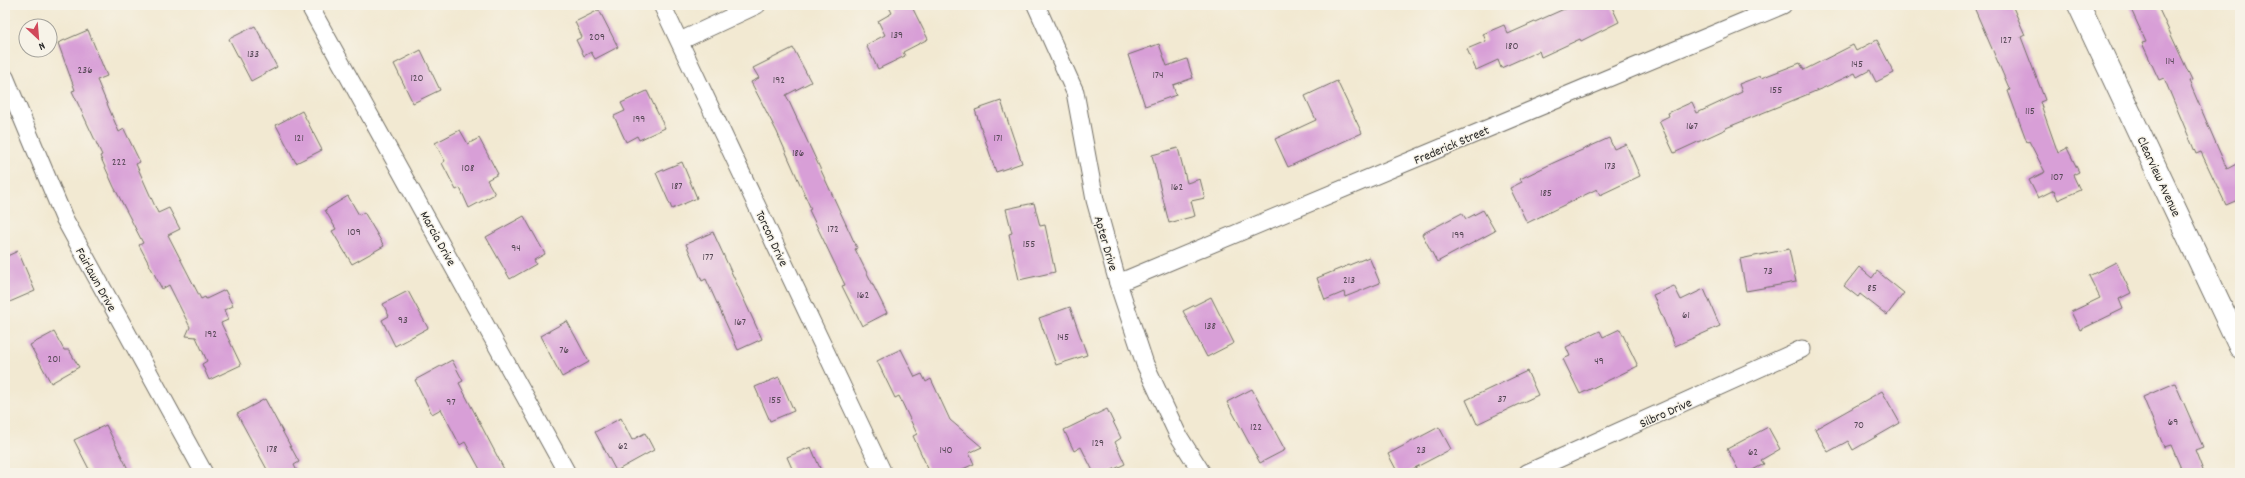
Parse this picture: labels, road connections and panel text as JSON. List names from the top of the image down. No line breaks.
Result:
{"streets":{"street":["Frederick Street","Clearview Avenue","Marcia Drive","Torcon Drive","Apter Drive","Fairlawn Drive","Silbro Drive"]},"crossings":[["Frederick Street","Apter Drive"]],"house_numbers":["139","209","127","180","133","114","145","236","174","120","192","155","115","199","167","121","171","186","222","173","108","107","187","162","185","172","109","199","155","94","177","73","213","85","162","61","93","167","138","192","145","76","201","49","37","155","97","69","70","122","129","62","178","140","23","62"],"north":"bottom right"}
